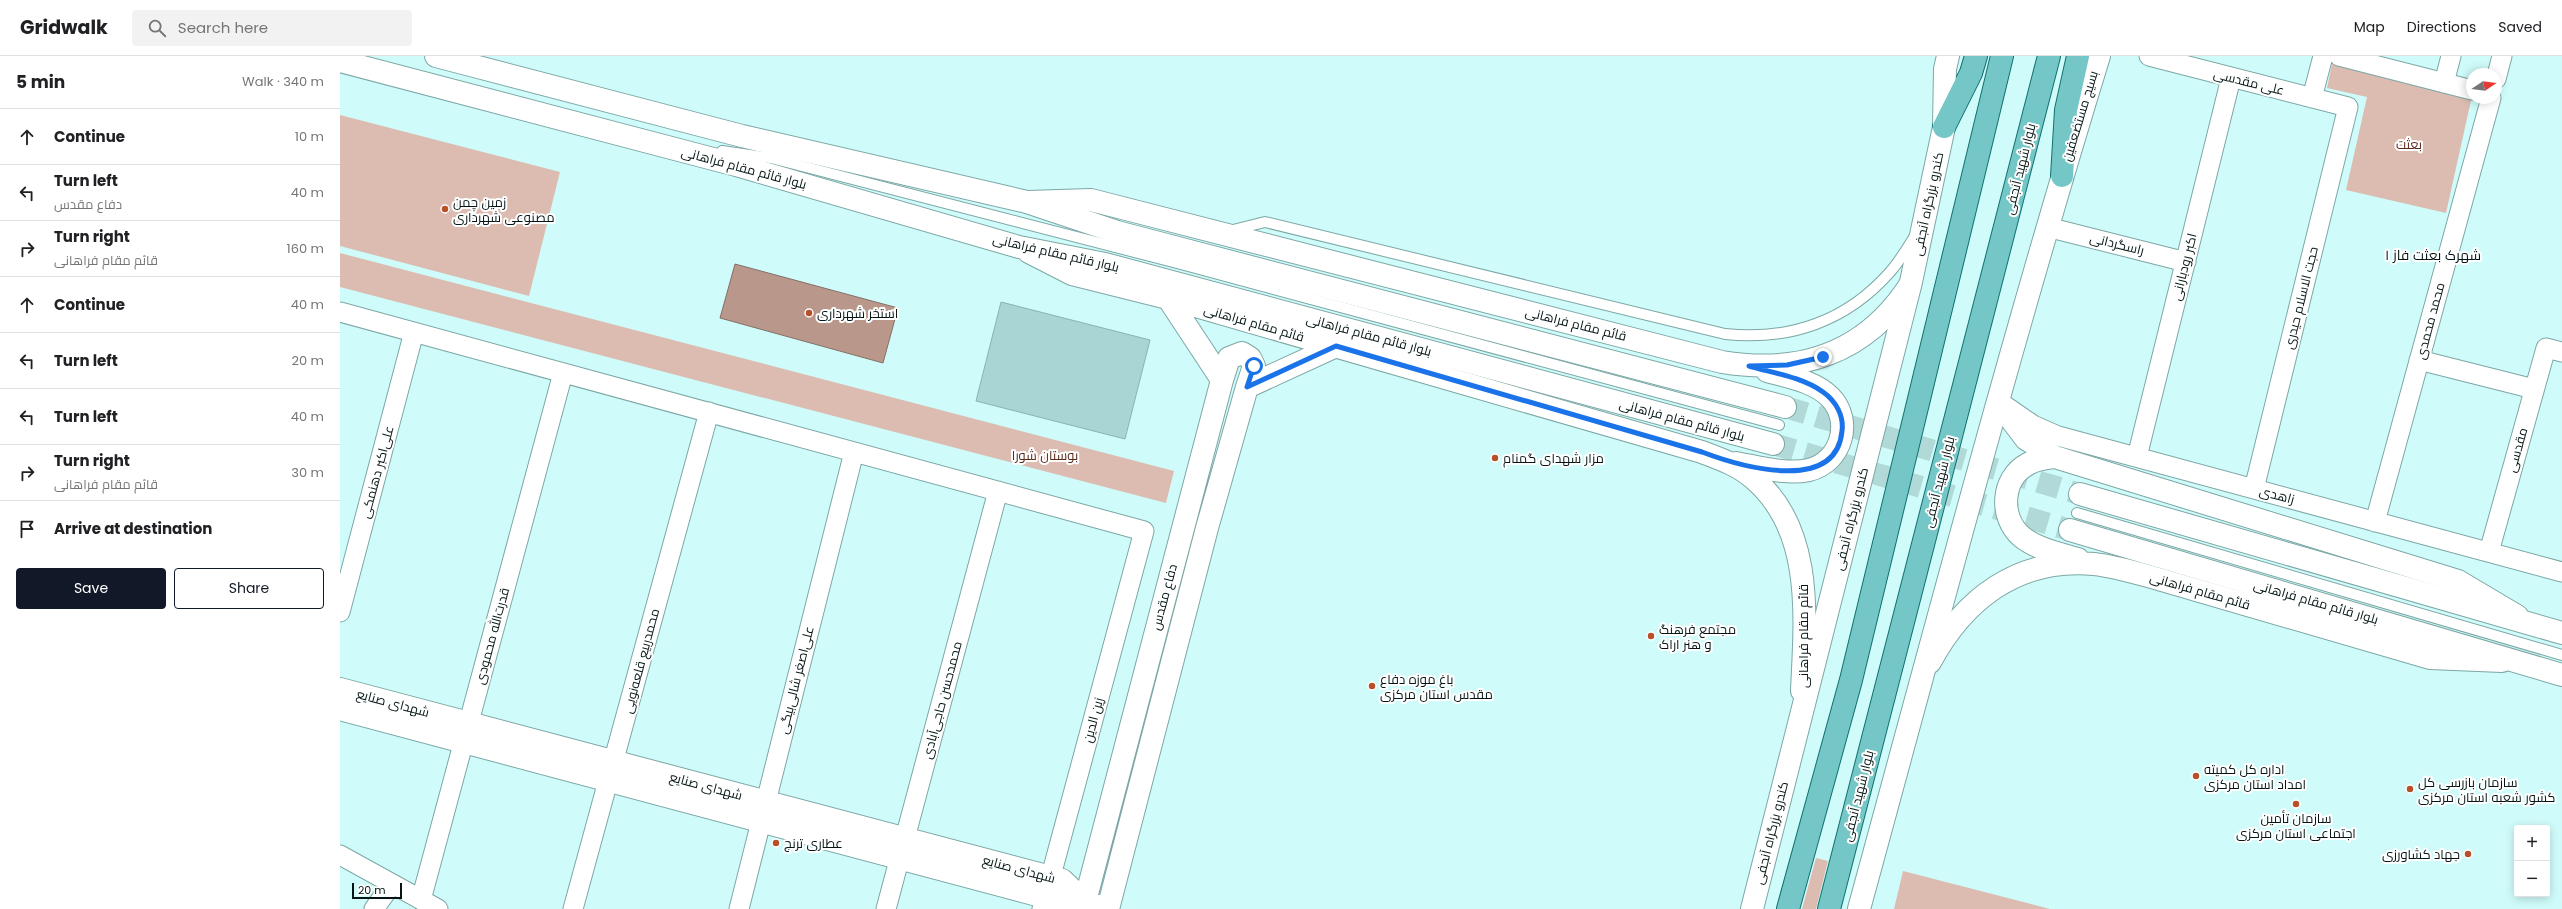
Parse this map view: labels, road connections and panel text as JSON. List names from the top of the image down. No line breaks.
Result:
{"streets":{"main road":["بلوار شهید آنجفی"],"street":["علی مقدسی","بسیج مستضعفین","بلوار قائم مقام فراهانی","کندرو بزرگراه آنجفی","راسگردانی","اکبر رودبارانی","حجت الاسلام حیدری","محمد محمدی","قائم مقام فراهانی","مقدسی","علی‌اکبر دهنمکی","زاهدی","دفاع مقدس","قدرت‌الله محمودی","محمدربیع قلعه‌نویی","علی‌اصغر شالی‌بیگی","محمدحسن حاجی‌آبادی","شهدای صنایع","زین الدین"]},"crossings":[["علی مقدسی","اکبر رودبارانی"],["علی مقدسی","حجت الاسلام حیدری"],["بلوار قائم مقام فراهانی","قائم مقام فراهانی"],["کندرو بزرگراه آنجفی","قائم مقام فراهانی"],["راسگردانی","اکبر رودبارانی"],["اکبر رودبارانی","زاهدی"],["حجت الاسلام حیدری","زاهدی"],["محمد محمدی","زاهدی"],["مقدسی","زاهدی"],["دفاع مقدس","شهدای صنایع"],["قدرت‌الله محمودی","شهدای صنایع"],["محمدربیع قلعه‌نویی","شهدای صنایع"],["علی‌اصغر شالی‌بیگی","شهدای صنایع"],["محمدحسن حاجی‌آبادی","شهدای صنایع"],["محمدحسن حاجی‌آبادی","زین الدین"],["شهدای صنایع","زین الدین"]],"districts":["شهرک بعثت فاز ۱"],"parks":["بعثت","بوستان شورا"],"places":["زمین چمن مصنوعی شهرداری","استخر شهرداری","مزار شهدای گمنام","مجتمع فرهنگ و هنر اراک","باغ موزه دفاع مقدس استان مرکزی","اداره کل کمیته امداد استان مرکزی","سازمان بازرسی کل کشور شعبه استان مرکزی","سازمان تأمین اجتماعی استان مرکزی","عطاری ترنج","جهاد کشاورزی"],"scale_bar":"20 m","north":"right","page":{"header":"Gridwalk","search":"Search here","nav":["Map","Directions","Saved"],"heading":["5 min","Walk · 340 m"],"list":[["Continue","10 m"],["Turn left","دفاع مقدس","40 m"],["Turn right","قائم مقام فراهانی","160 m"],["Continue","40 m"],["Turn left","20 m"],["Turn left","40 m"],["Turn right","قائم مقام فراهانی","30 m"],"Arrive at destination"],"buttons":["Save","Share"],"map_buttons":["+","−"],"scale":"20 m"}}
